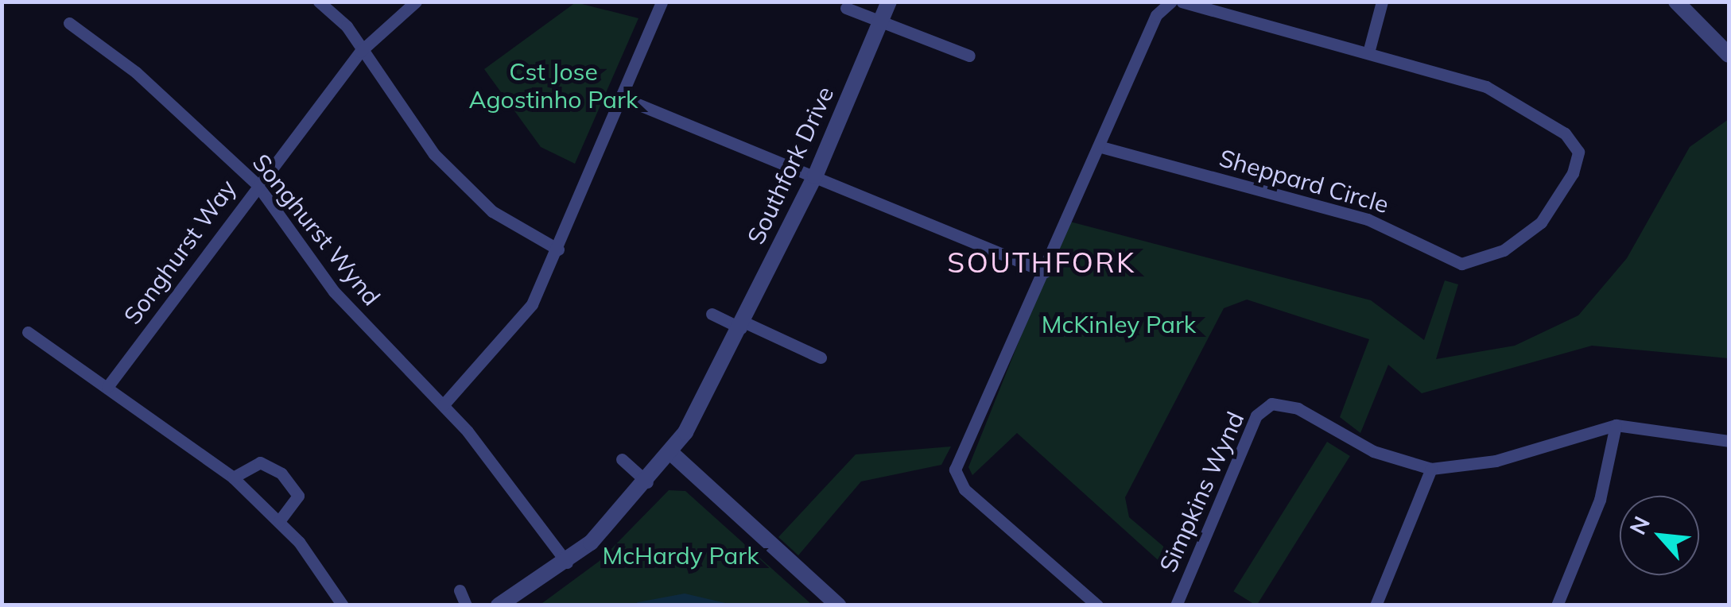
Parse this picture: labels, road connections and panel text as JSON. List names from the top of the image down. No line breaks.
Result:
{"streets":{"street":["Southfork Drive","Sheppard Circle","Songhurst Wynd","Songhurst Way","Simpkins Wynd"]},"crossings":[["Southfork Drive","Songhurst Wynd"],["Songhurst Wynd","Songhurst Way"]],"districts":["SOUTHFORK"],"parks":["Cst Jose Agostinho Park","McKinley Park","McHardy Park"],"north":"top left"}
